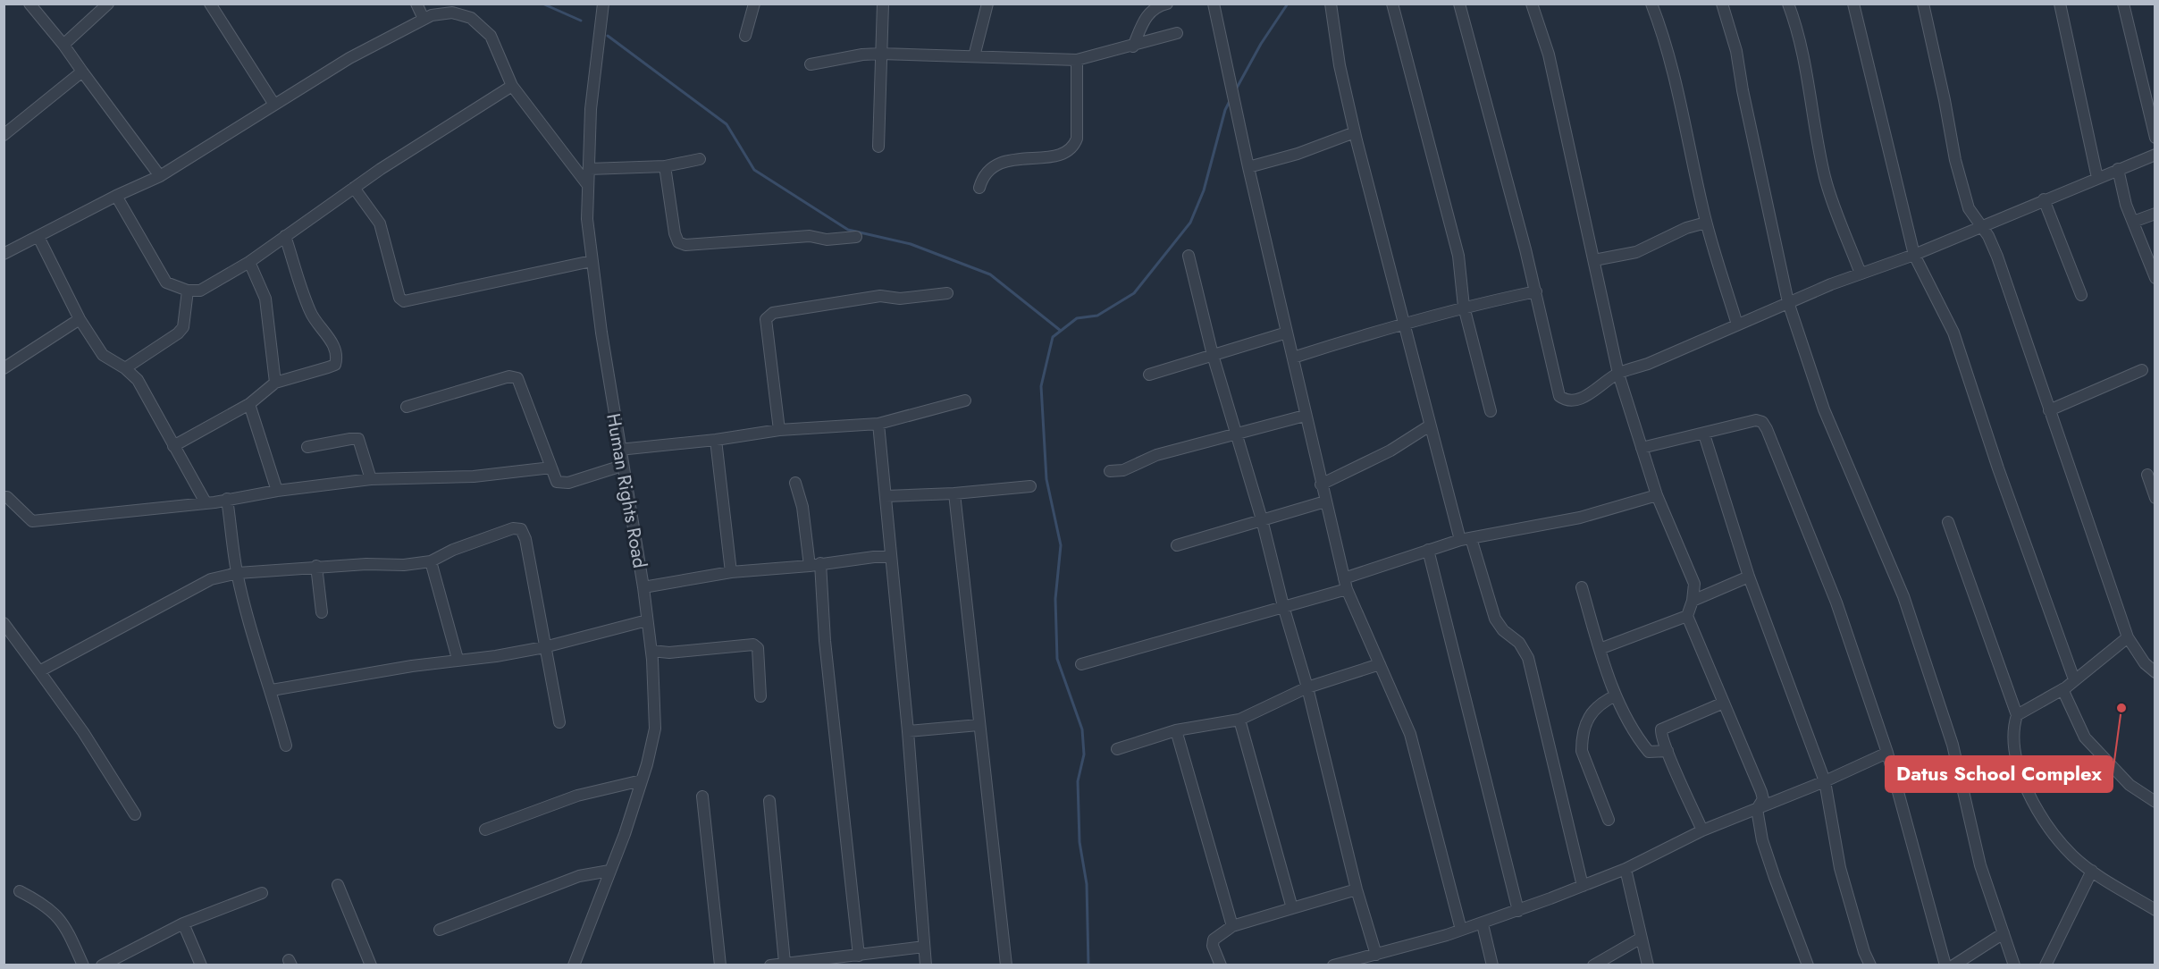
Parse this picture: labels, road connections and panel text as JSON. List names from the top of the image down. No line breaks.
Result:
{"streets":{"street":["Human Rights Road"]},"places":["Datus School Complex"]}
